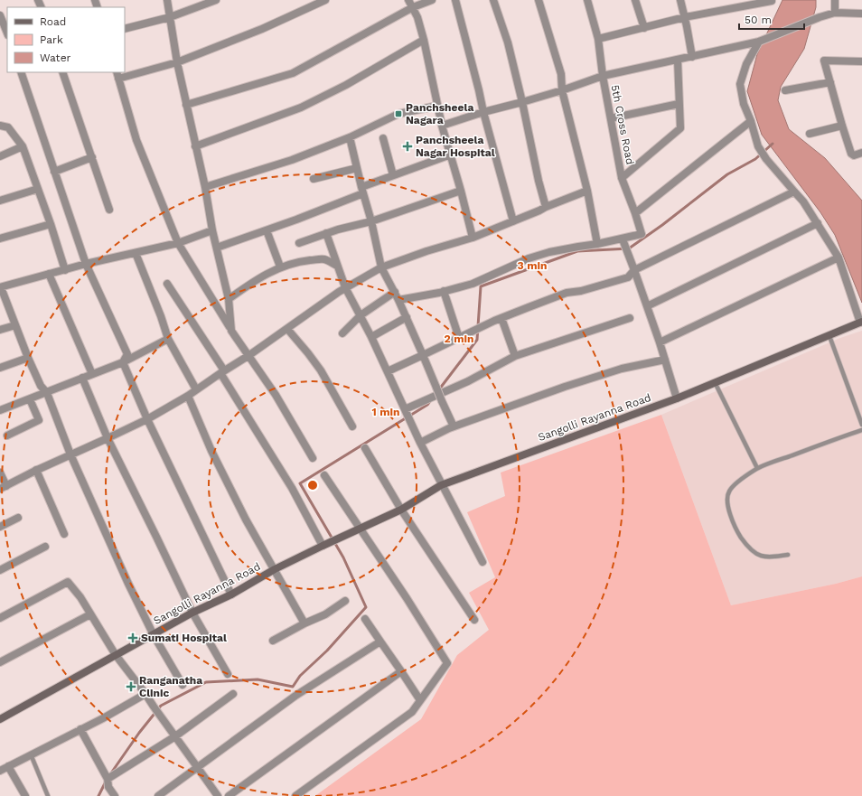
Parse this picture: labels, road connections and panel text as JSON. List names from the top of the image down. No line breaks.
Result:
{"streets":{"street":["5th Cross Road","Sangolli Rayanna Road"]},"places":{"transit":["Panchsheela Nagara"],"health":["Panchsheela Nagar Hospital","Sumati Hospital","Ranganatha Clinic"]},"legend":["Road","Park","Water"],"scale_bar":"50 m","rings":["3 min","2 min","1 min"]}
